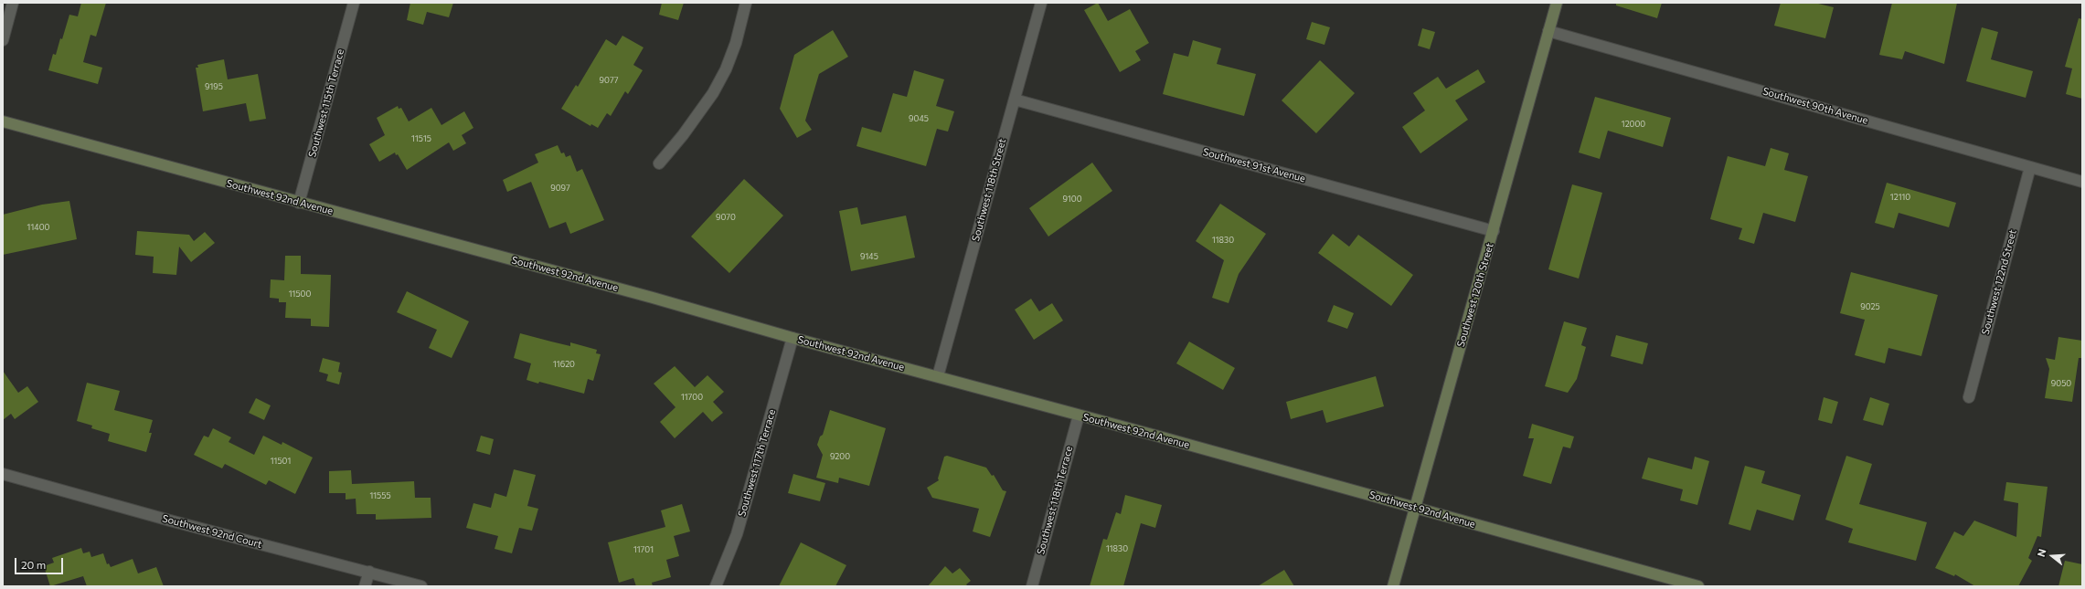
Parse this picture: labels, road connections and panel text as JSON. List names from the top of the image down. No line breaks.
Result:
{"streets":{"street":["Southwest 115th Terrace","Southwest 90th Avenue","Southwest 91st Avenue","Southwest 118th Street","Southwest 92nd Avenue","Southwest 122nd Street","Southwest 120th Street","Southwest 117th Terrace","Southwest 118th Terrace","Southwest 92nd Court"]},"crossings":[["Southwest 115th Terrace","Southwest 92nd Avenue"],["Southwest 90th Avenue","Southwest 122nd Street"],["Southwest 90th Avenue","Southwest 120th Street"],["Southwest 91st Avenue","Southwest 118th Street"],["Southwest 91st Avenue","Southwest 120th Street"],["Southwest 118th Street","Southwest 92nd Avenue"],["Southwest 92nd Avenue","Southwest 120th Street"],["Southwest 92nd Avenue","Southwest 117th Terrace"],["Southwest 92nd Avenue","Southwest 118th Terrace"]],"house_numbers":["9077","9195","9045","12000","11515","9097","12110","9100","9070","11400","11830","9145","11500","9025","11620","9050","11700","9200","11501","11555","11830","11701"],"scale_bar":"20 m","north":"left"}
